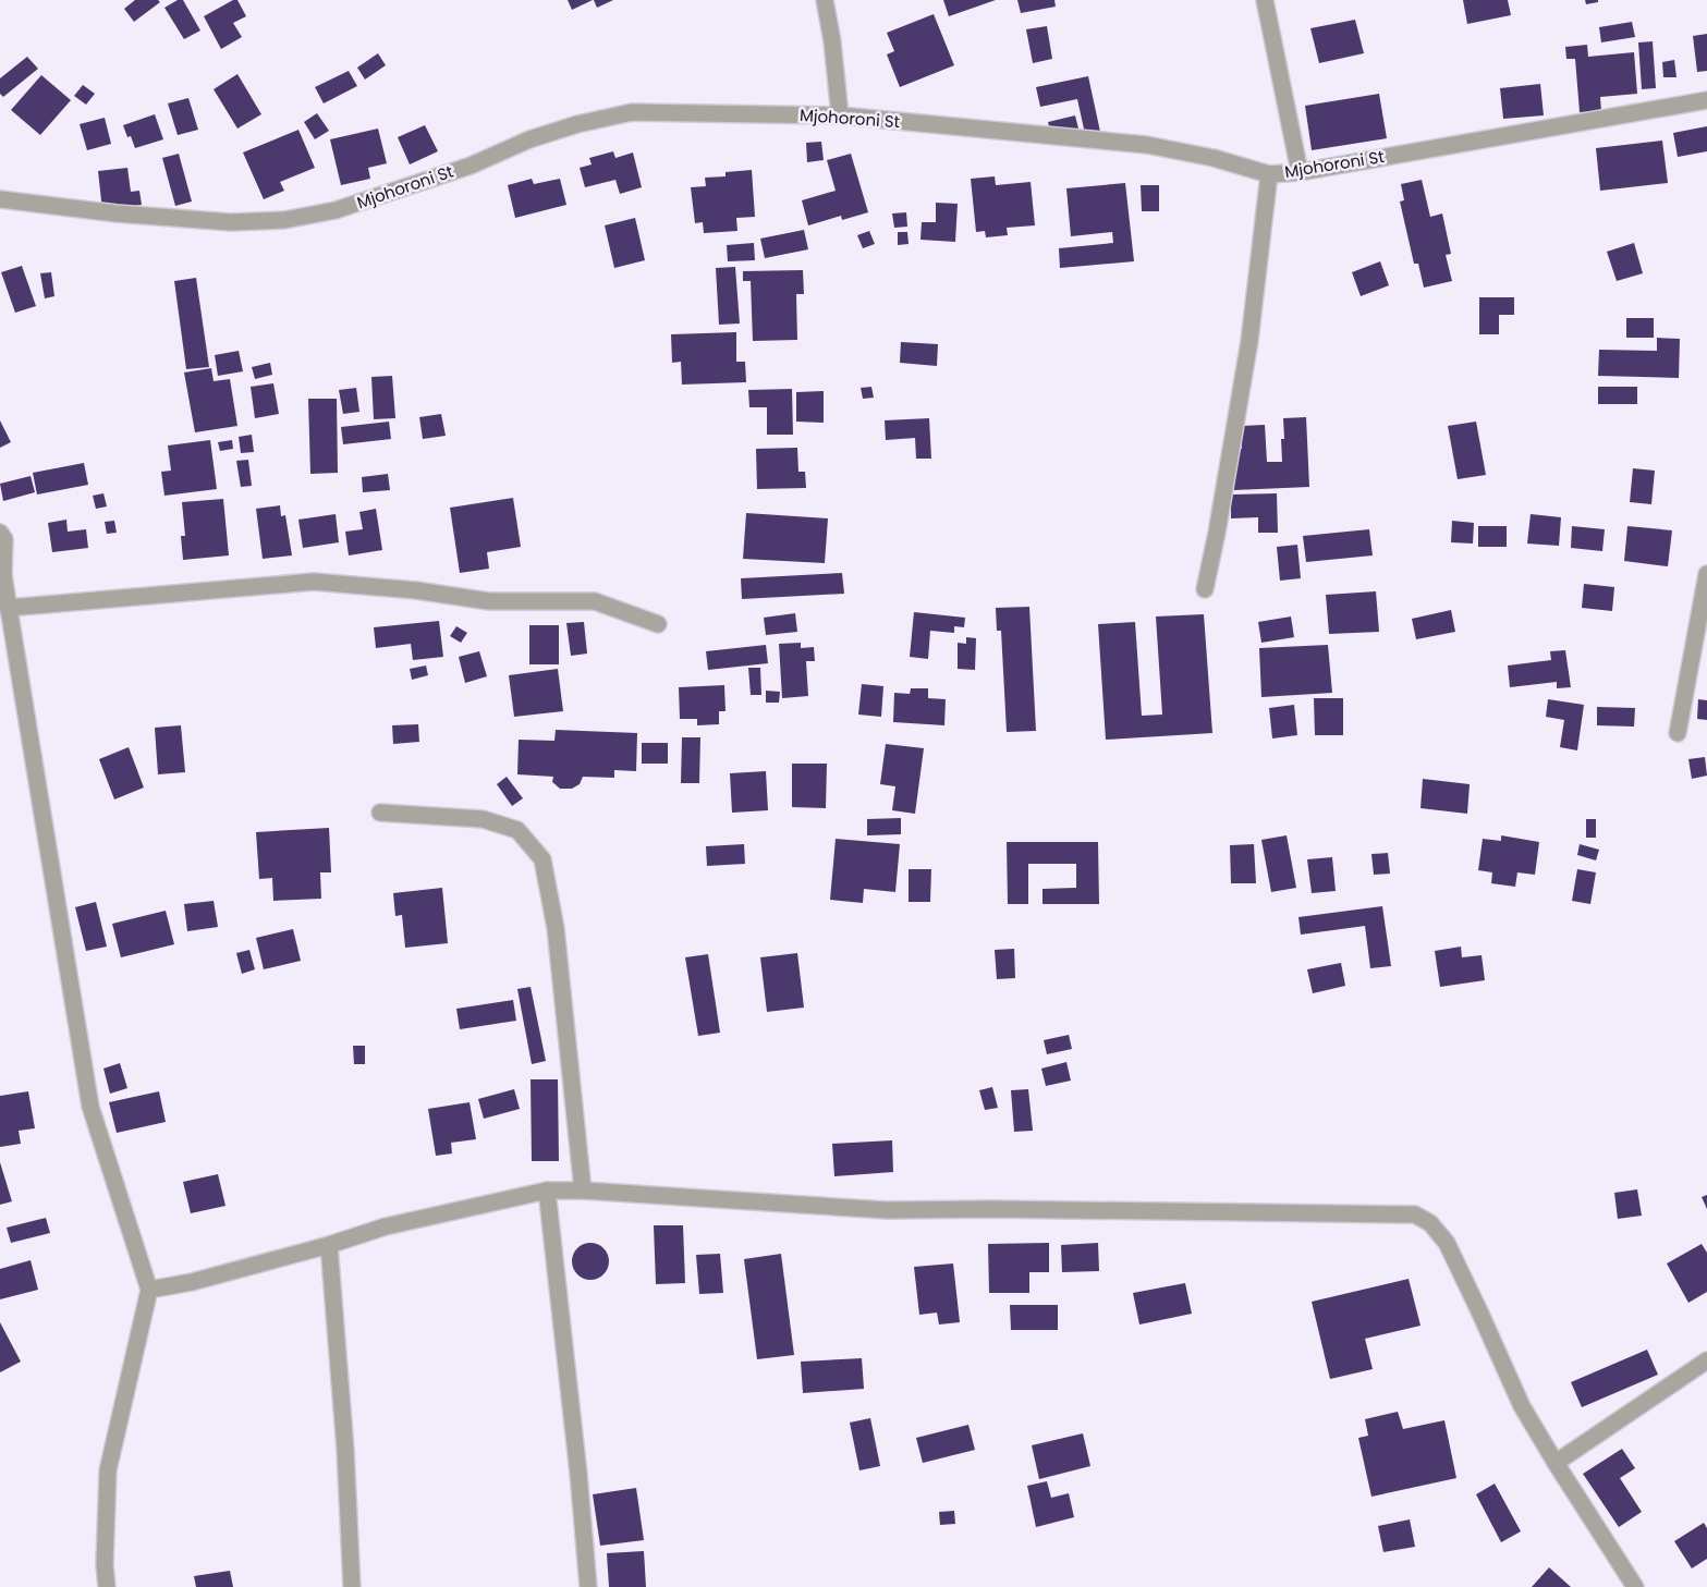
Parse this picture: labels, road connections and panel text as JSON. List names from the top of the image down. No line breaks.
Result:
{"streets":{"street":["Mjohoroni St"]}}
